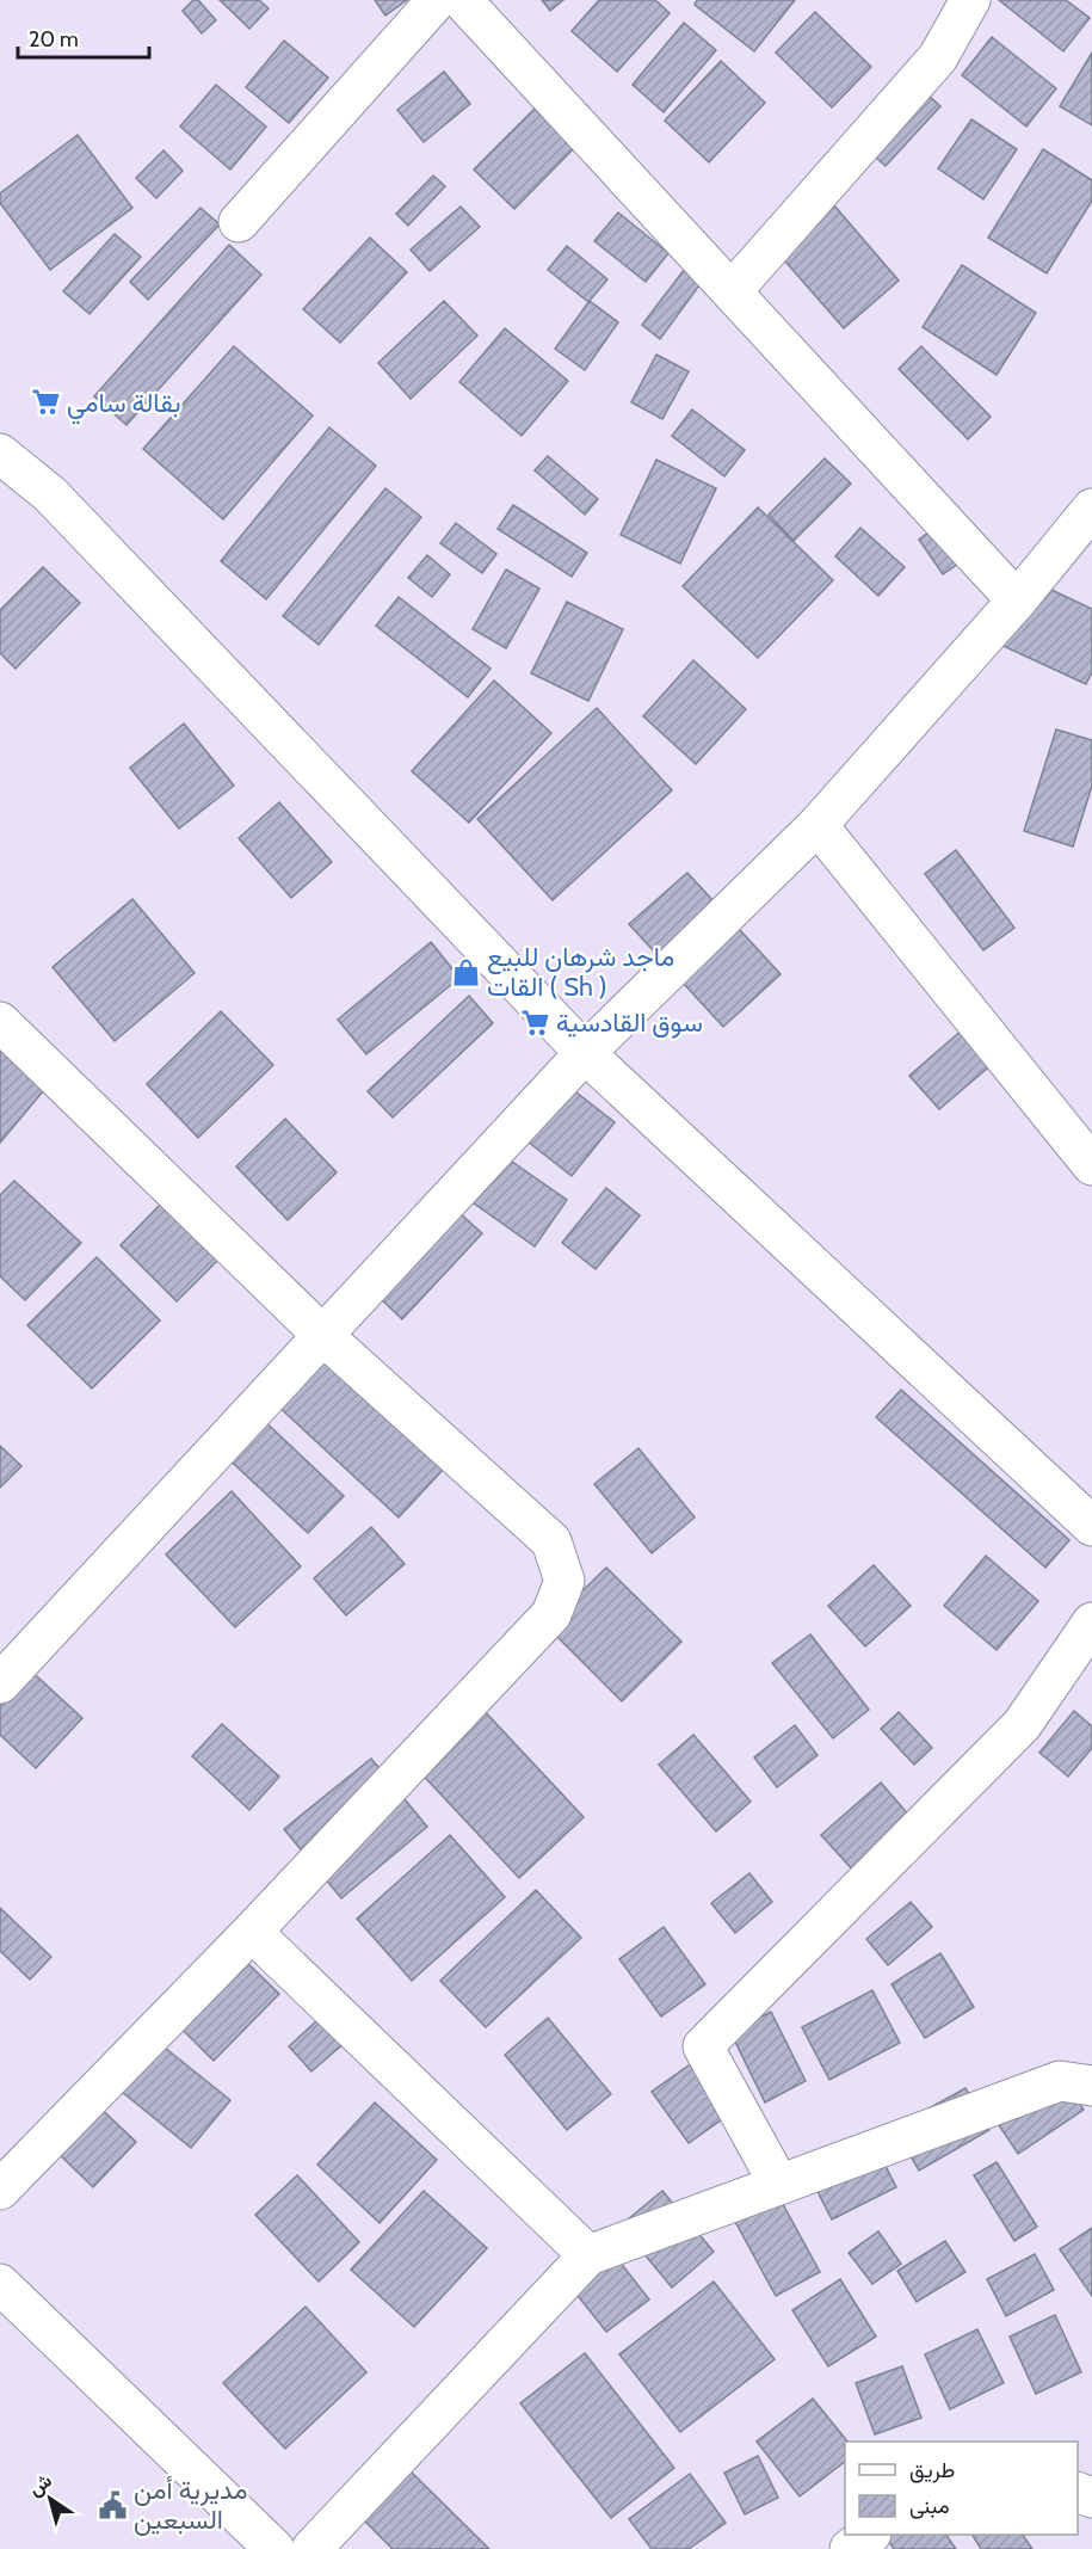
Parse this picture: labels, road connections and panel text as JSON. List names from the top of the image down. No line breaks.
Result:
{"places":{"supermarket":["بقالة سامي","سوق القادسية"],"shop":["ماجد شرهان للبيع القات ( Sh )"],"public building":["مديرية أمن السبعين"]},"legend":["طريق","مبنى"],"scale_bar":"20 m","north":"top left"}
